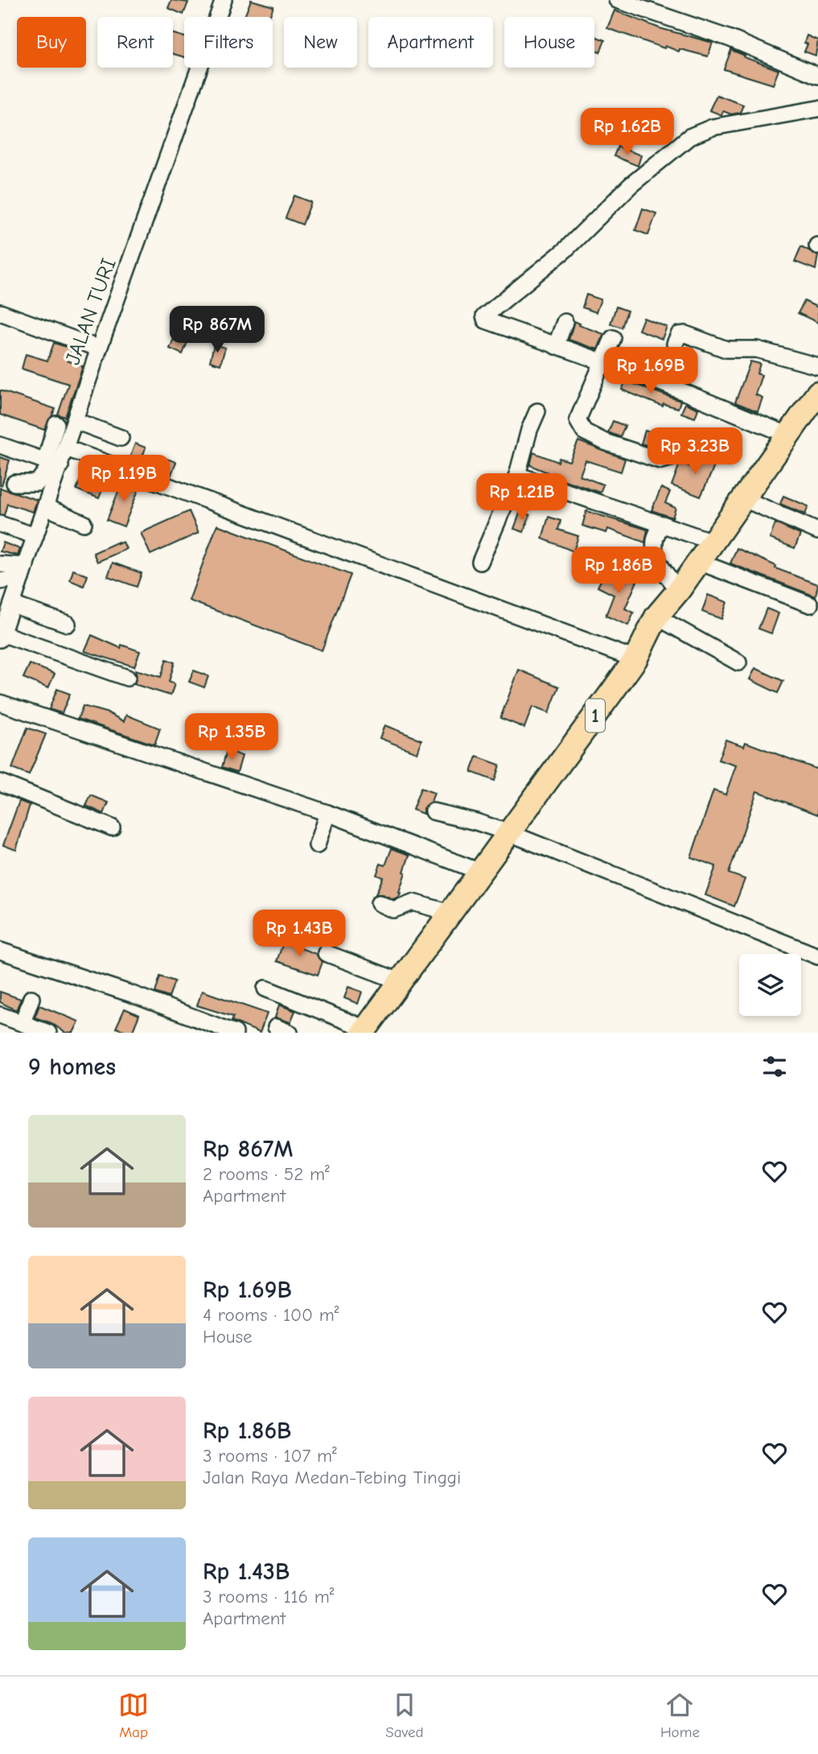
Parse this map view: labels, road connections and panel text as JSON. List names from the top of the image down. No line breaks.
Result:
{"streets":{"highway":["1"],"street":["JALAN TURI"]},"page":{"chip":["Buy","Rent","Filters","New","Apartment","House"],"price":["Rp 1.62B","Rp 867M","Rp 1.69B","Rp 3.23B","Rp 1.19B","Rp 1.21B","Rp 1.86B","Rp 1.35B","Rp 1.43B"],"heading":"9 homes","list":[{"name":"Rp 867M","note":"2 rooms · 52 m² · Apartment"},{"name":"Rp 1.69B","note":"4 rooms · 100 m² · House"},{"name":"Rp 1.86B","note":"3 rooms · 107 m² · Jalan Raya Medan-Tebing Tinggi"},{"name":"Rp 1.43B","note":"3 rooms · 116 m² · Apartment"}],"tabs":["Map","Saved","Home"]}}
